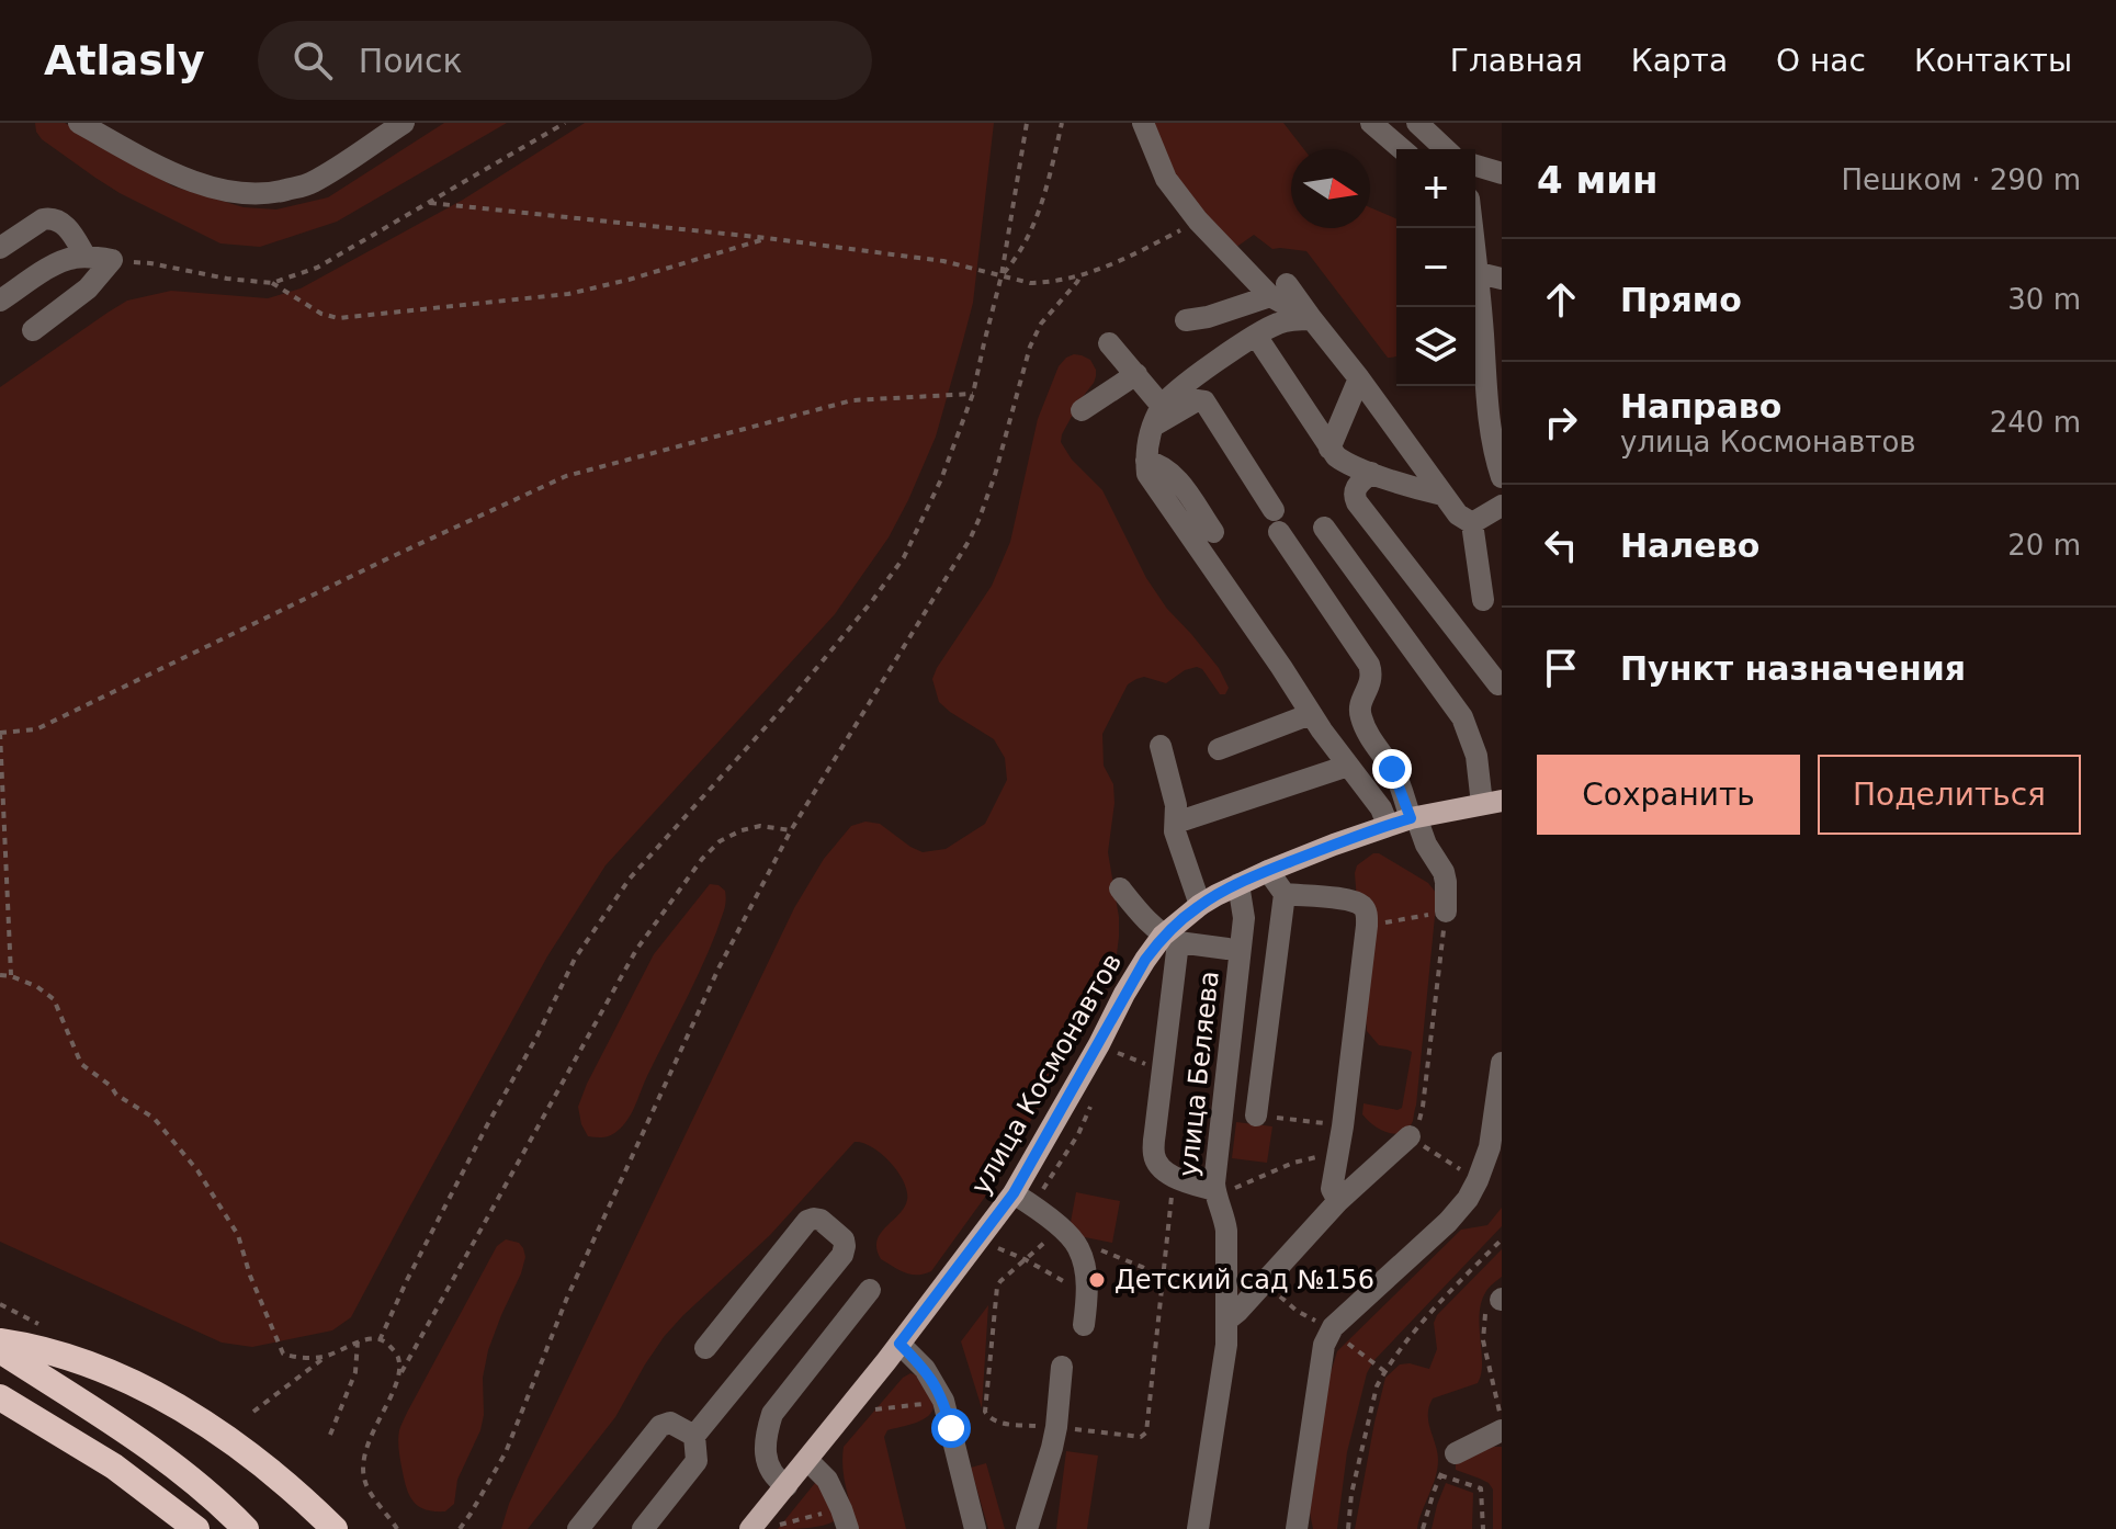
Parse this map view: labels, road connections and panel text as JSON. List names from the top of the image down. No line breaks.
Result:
{"streets":{"main road":["улица Космонавтов"],"street":["улица Беляева"]},"crossings":[["улица Космонавтов","улица Беляева"]],"places":["Детский сад №156"],"north":"right","page":{"header":"Atlasly","search":"Поиск","nav":["Главная","Карта","О нас","Контакты"],"heading":["4 мин","Пешком · 290 m"],"map_buttons":["+","−"],"list":[["Прямо","30 m"],["Направо","улица Космонавтов","240 m"],["Налево","20 m"],"Пункт назначения"],"buttons":["Сохранить","Поделиться"]}}
